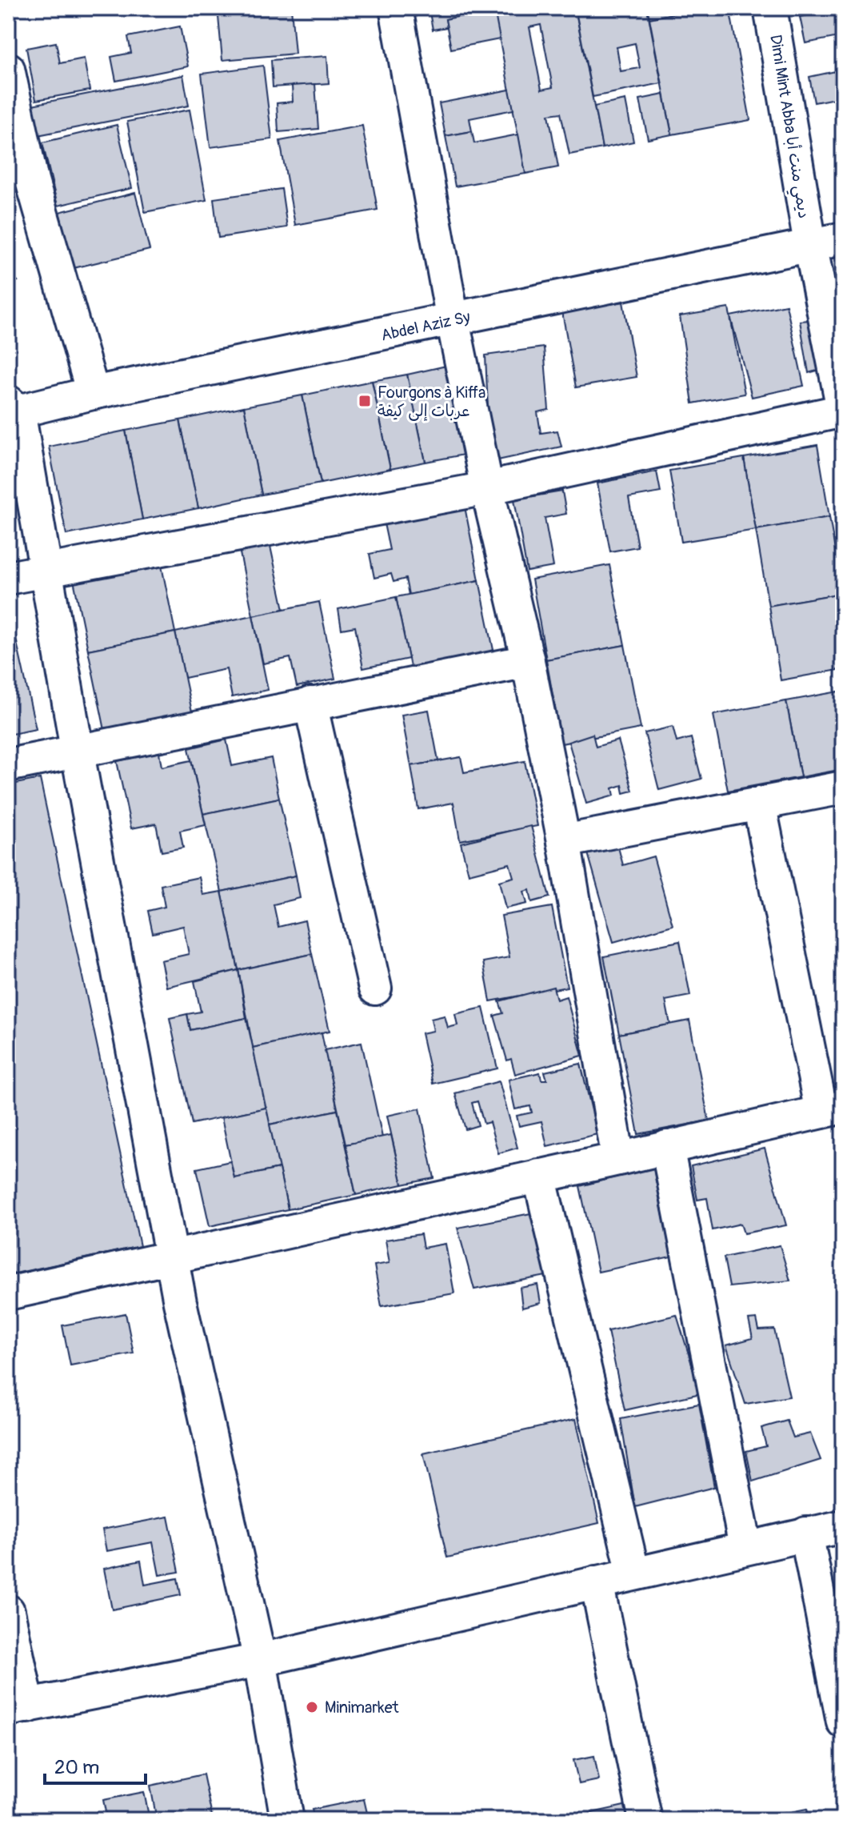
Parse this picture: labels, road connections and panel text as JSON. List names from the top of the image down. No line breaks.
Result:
{"streets":{"street":["Dimi Mint Abba ديمي منت أبا","Abdel Aziz Sy"]},"crossings":[["Dimi Mint Abba ديمي منت أبا","Abdel Aziz Sy"]],"places":{"transit":["Fourgons à Kiffa عربات إلى كيفة"],"other":["Minimarket"]},"scale_bar":"20 m"}
